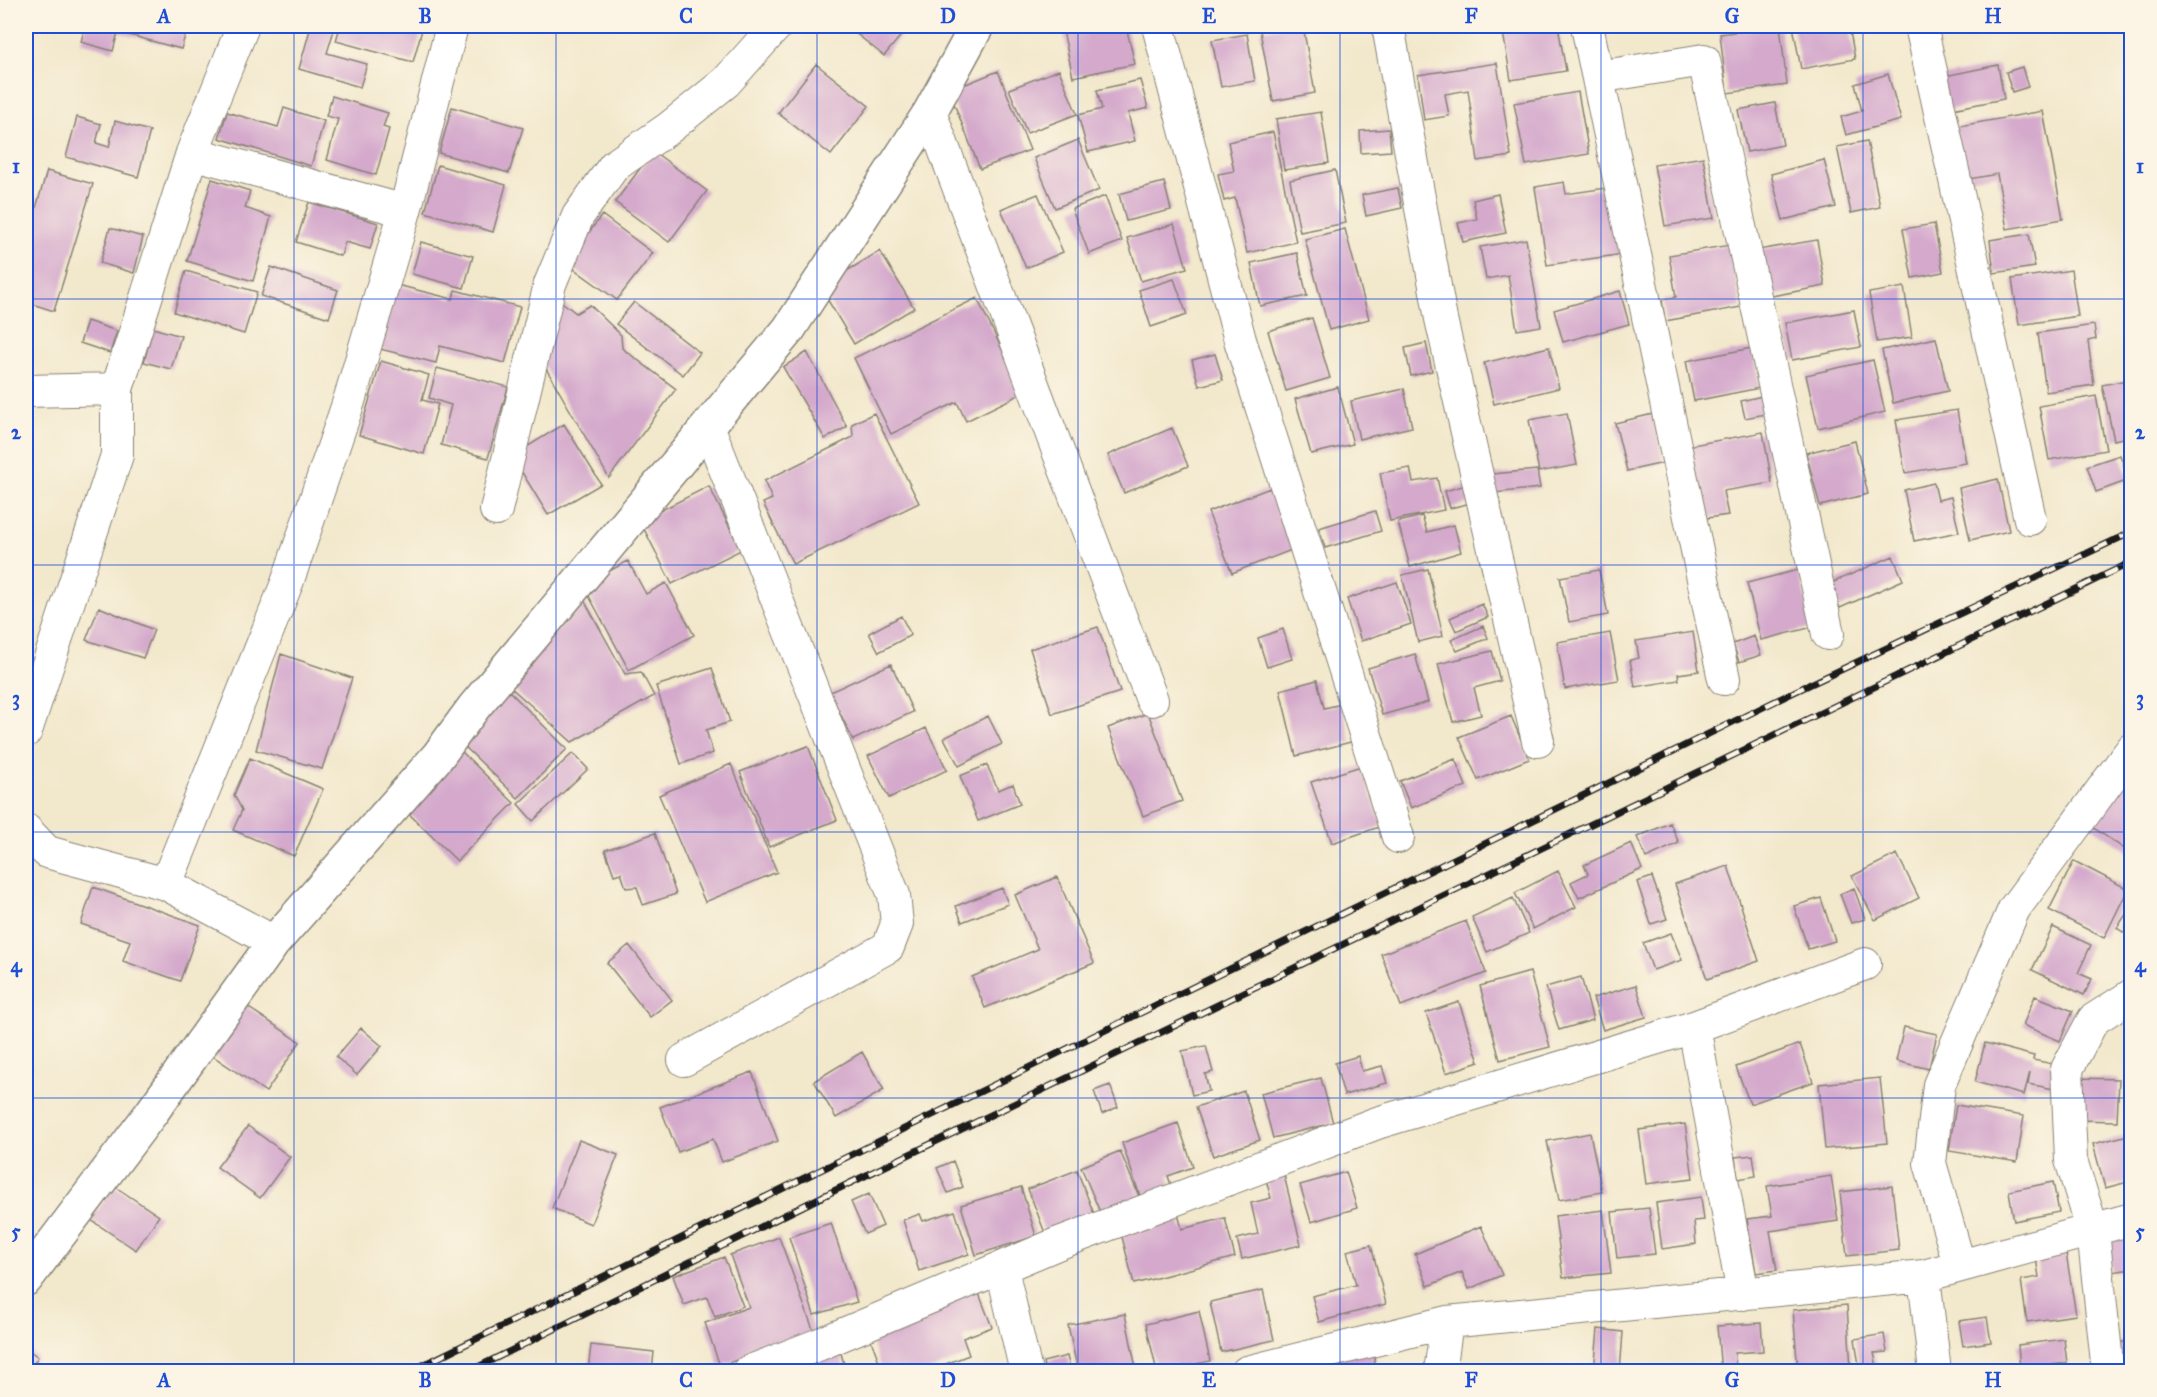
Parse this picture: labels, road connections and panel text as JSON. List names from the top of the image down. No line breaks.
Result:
{"grid":{"columns":["A","B","C","D","E","F","G","H"],"rows":["1","2","3","4","5"]}}
